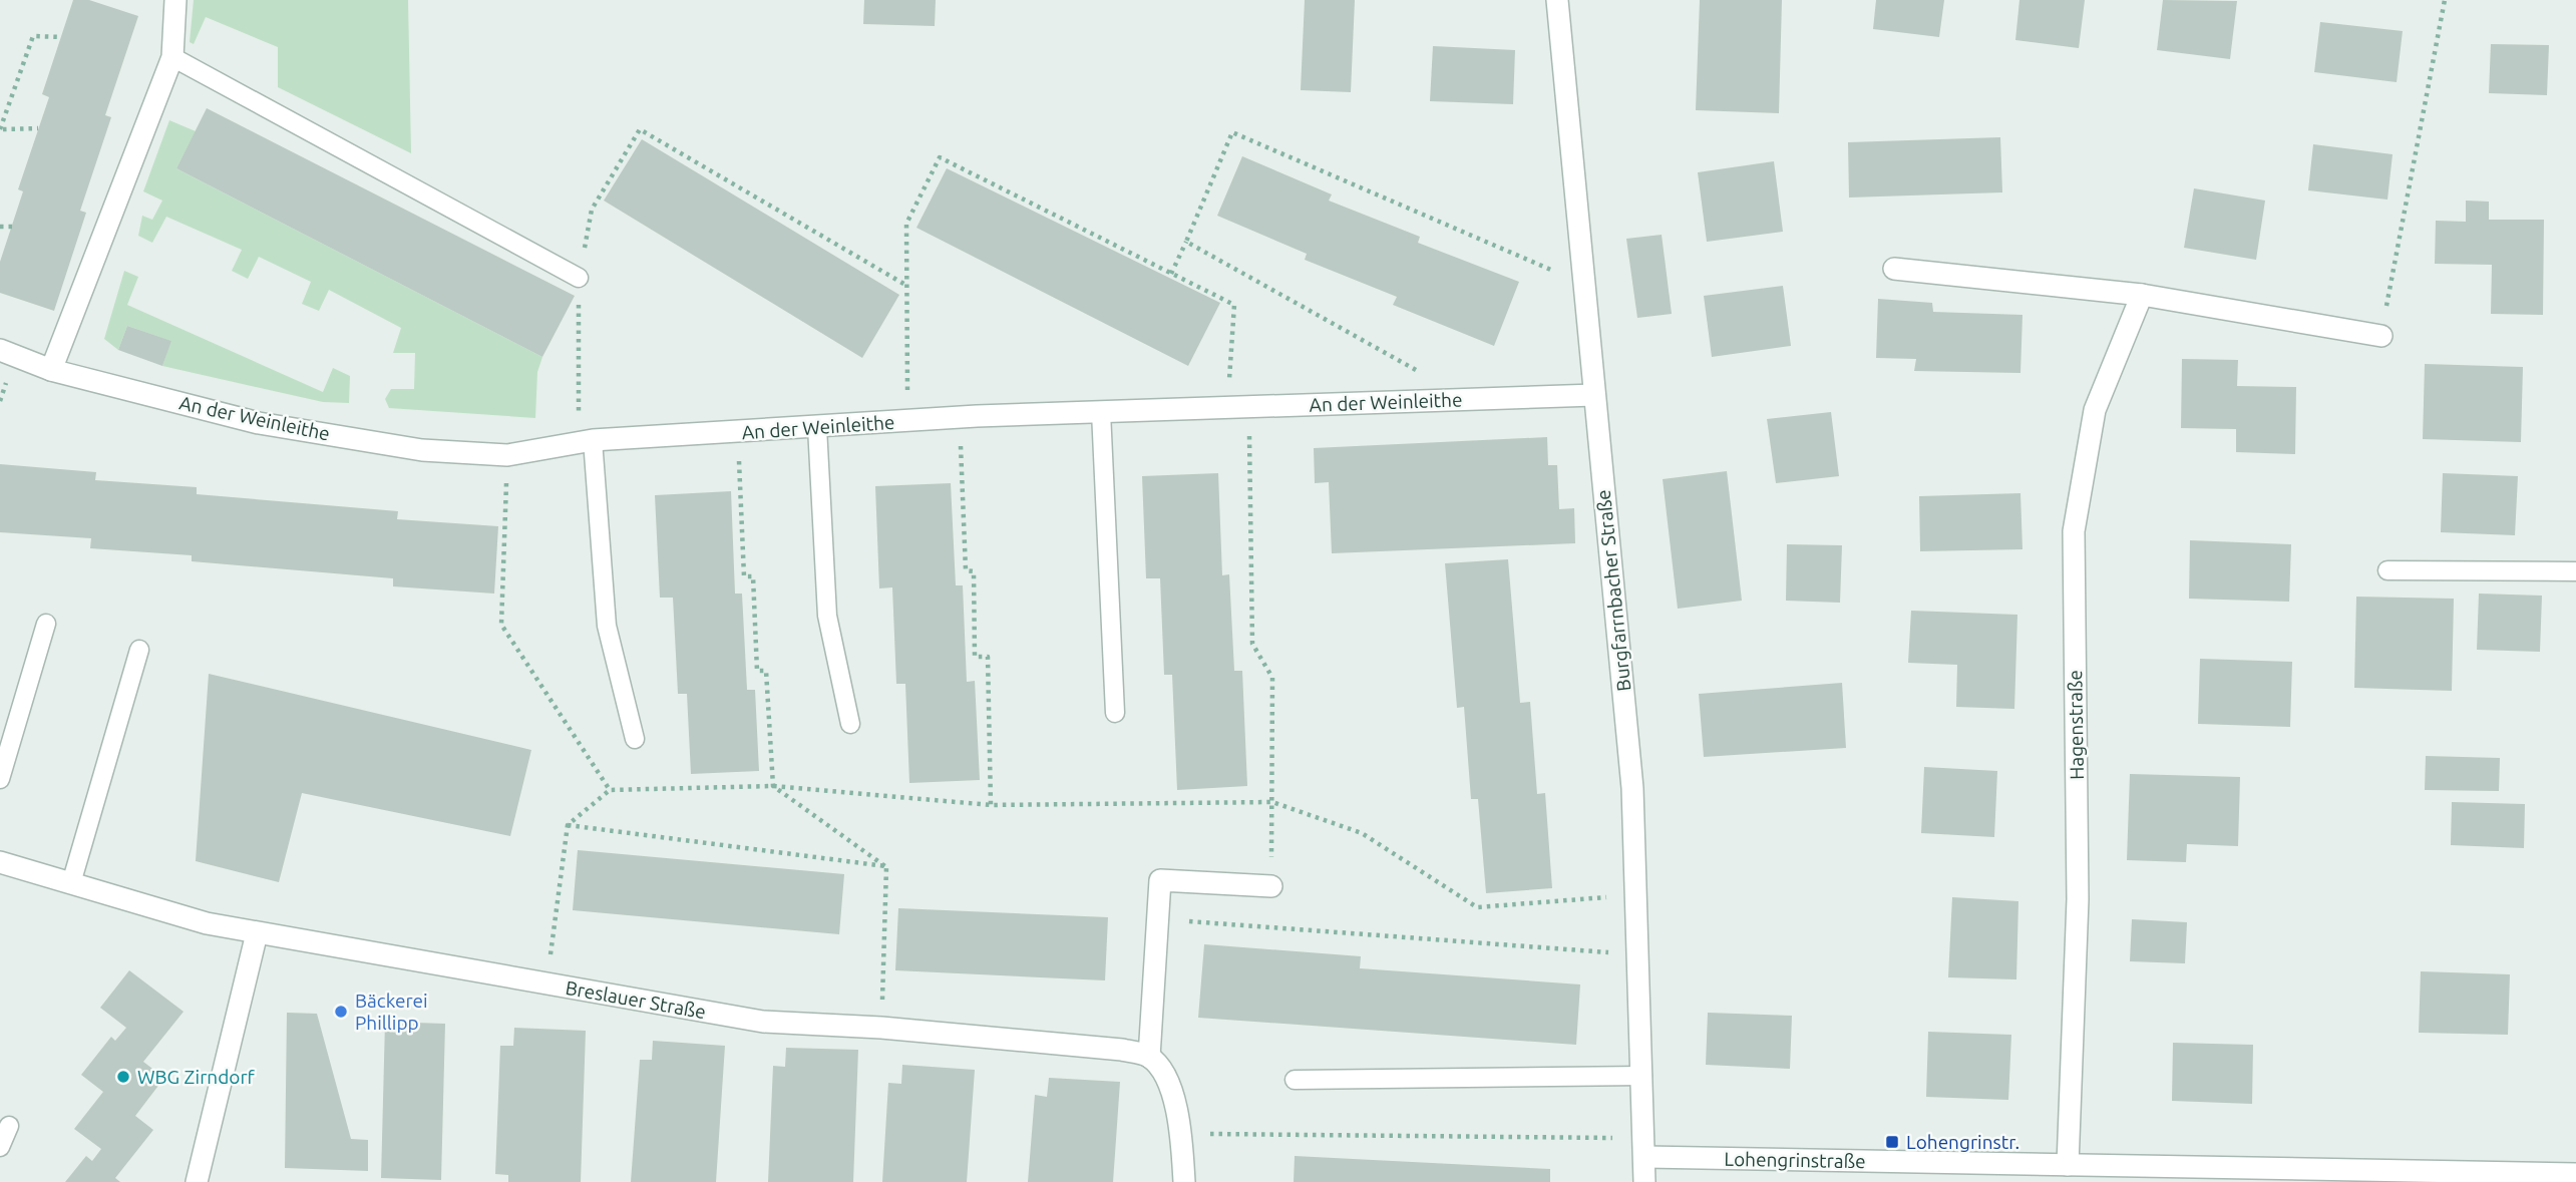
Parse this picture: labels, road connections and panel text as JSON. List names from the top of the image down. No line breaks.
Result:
{"streets":{"street":["An der Weinleithe","Burgfarrnbacher Straße","Hagenstraße","Breslauer Straße","Lohengrinstraße"]},"crossings":[["An der Weinleithe","Burgfarrnbacher Straße"],["Burgfarrnbacher Straße","Lohengrinstraße"],["Hagenstraße","Lohengrinstraße"]],"places":{"other":["Bäckerei Phillipp","WBG Zirndorf"],"transit":["Lohengrinstr."]}}
